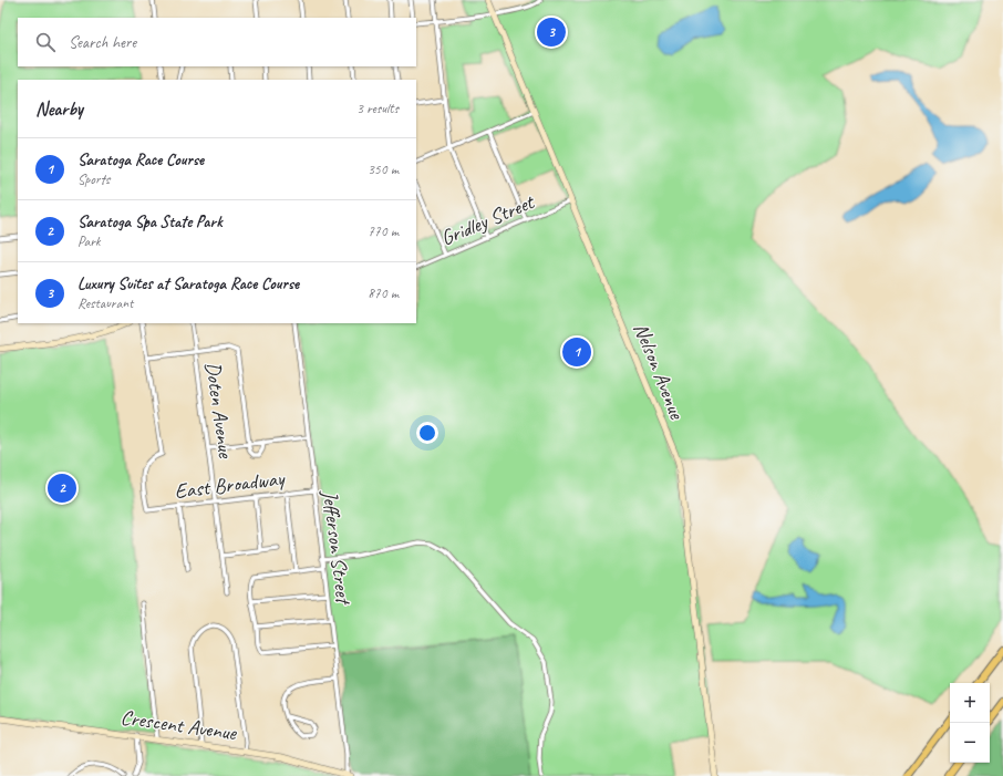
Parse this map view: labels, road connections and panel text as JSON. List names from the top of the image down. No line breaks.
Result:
{"streets":{"street":["Gridley Street","Nelson Avenue","Doten Avenue","East Broadway","Jefferson Street","Crescent Avenue"]},"crossings":[["Gridley Street","Nelson Avenue"],["Doten Avenue","East Broadway"],["East Broadway","Jefferson Street"],["Jefferson Street","Crescent Avenue"]],"page":{"pins":["3","1","2"],"search":"Search here","heading":["Nearby","3 results"],"list":[{"mark":"1","name":"Saratoga Race Course","note":"Sports","value":"350 m"},{"mark":"2","name":"Saratoga Spa State Park","note":"Park","value":"770 m"},{"mark":"3","name":"Luxury Suites at Saratoga Race Course","note":"Restaurant","value":"870 m"}],"map_buttons":["+","−"]}}
